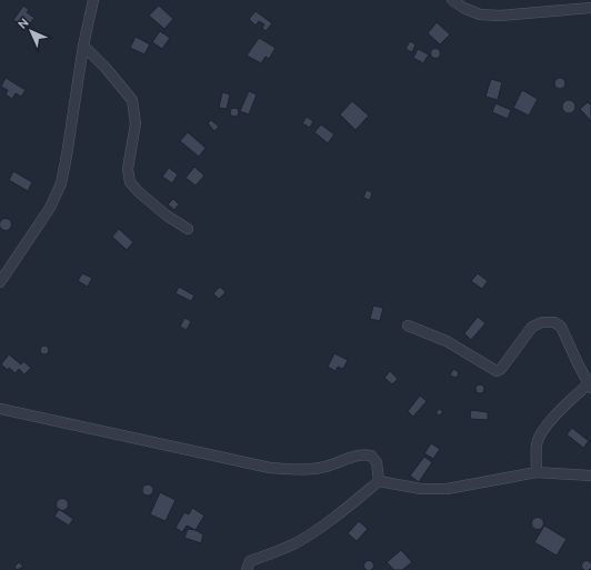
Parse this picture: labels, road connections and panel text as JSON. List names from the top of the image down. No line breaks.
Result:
{"north":"top left"}
